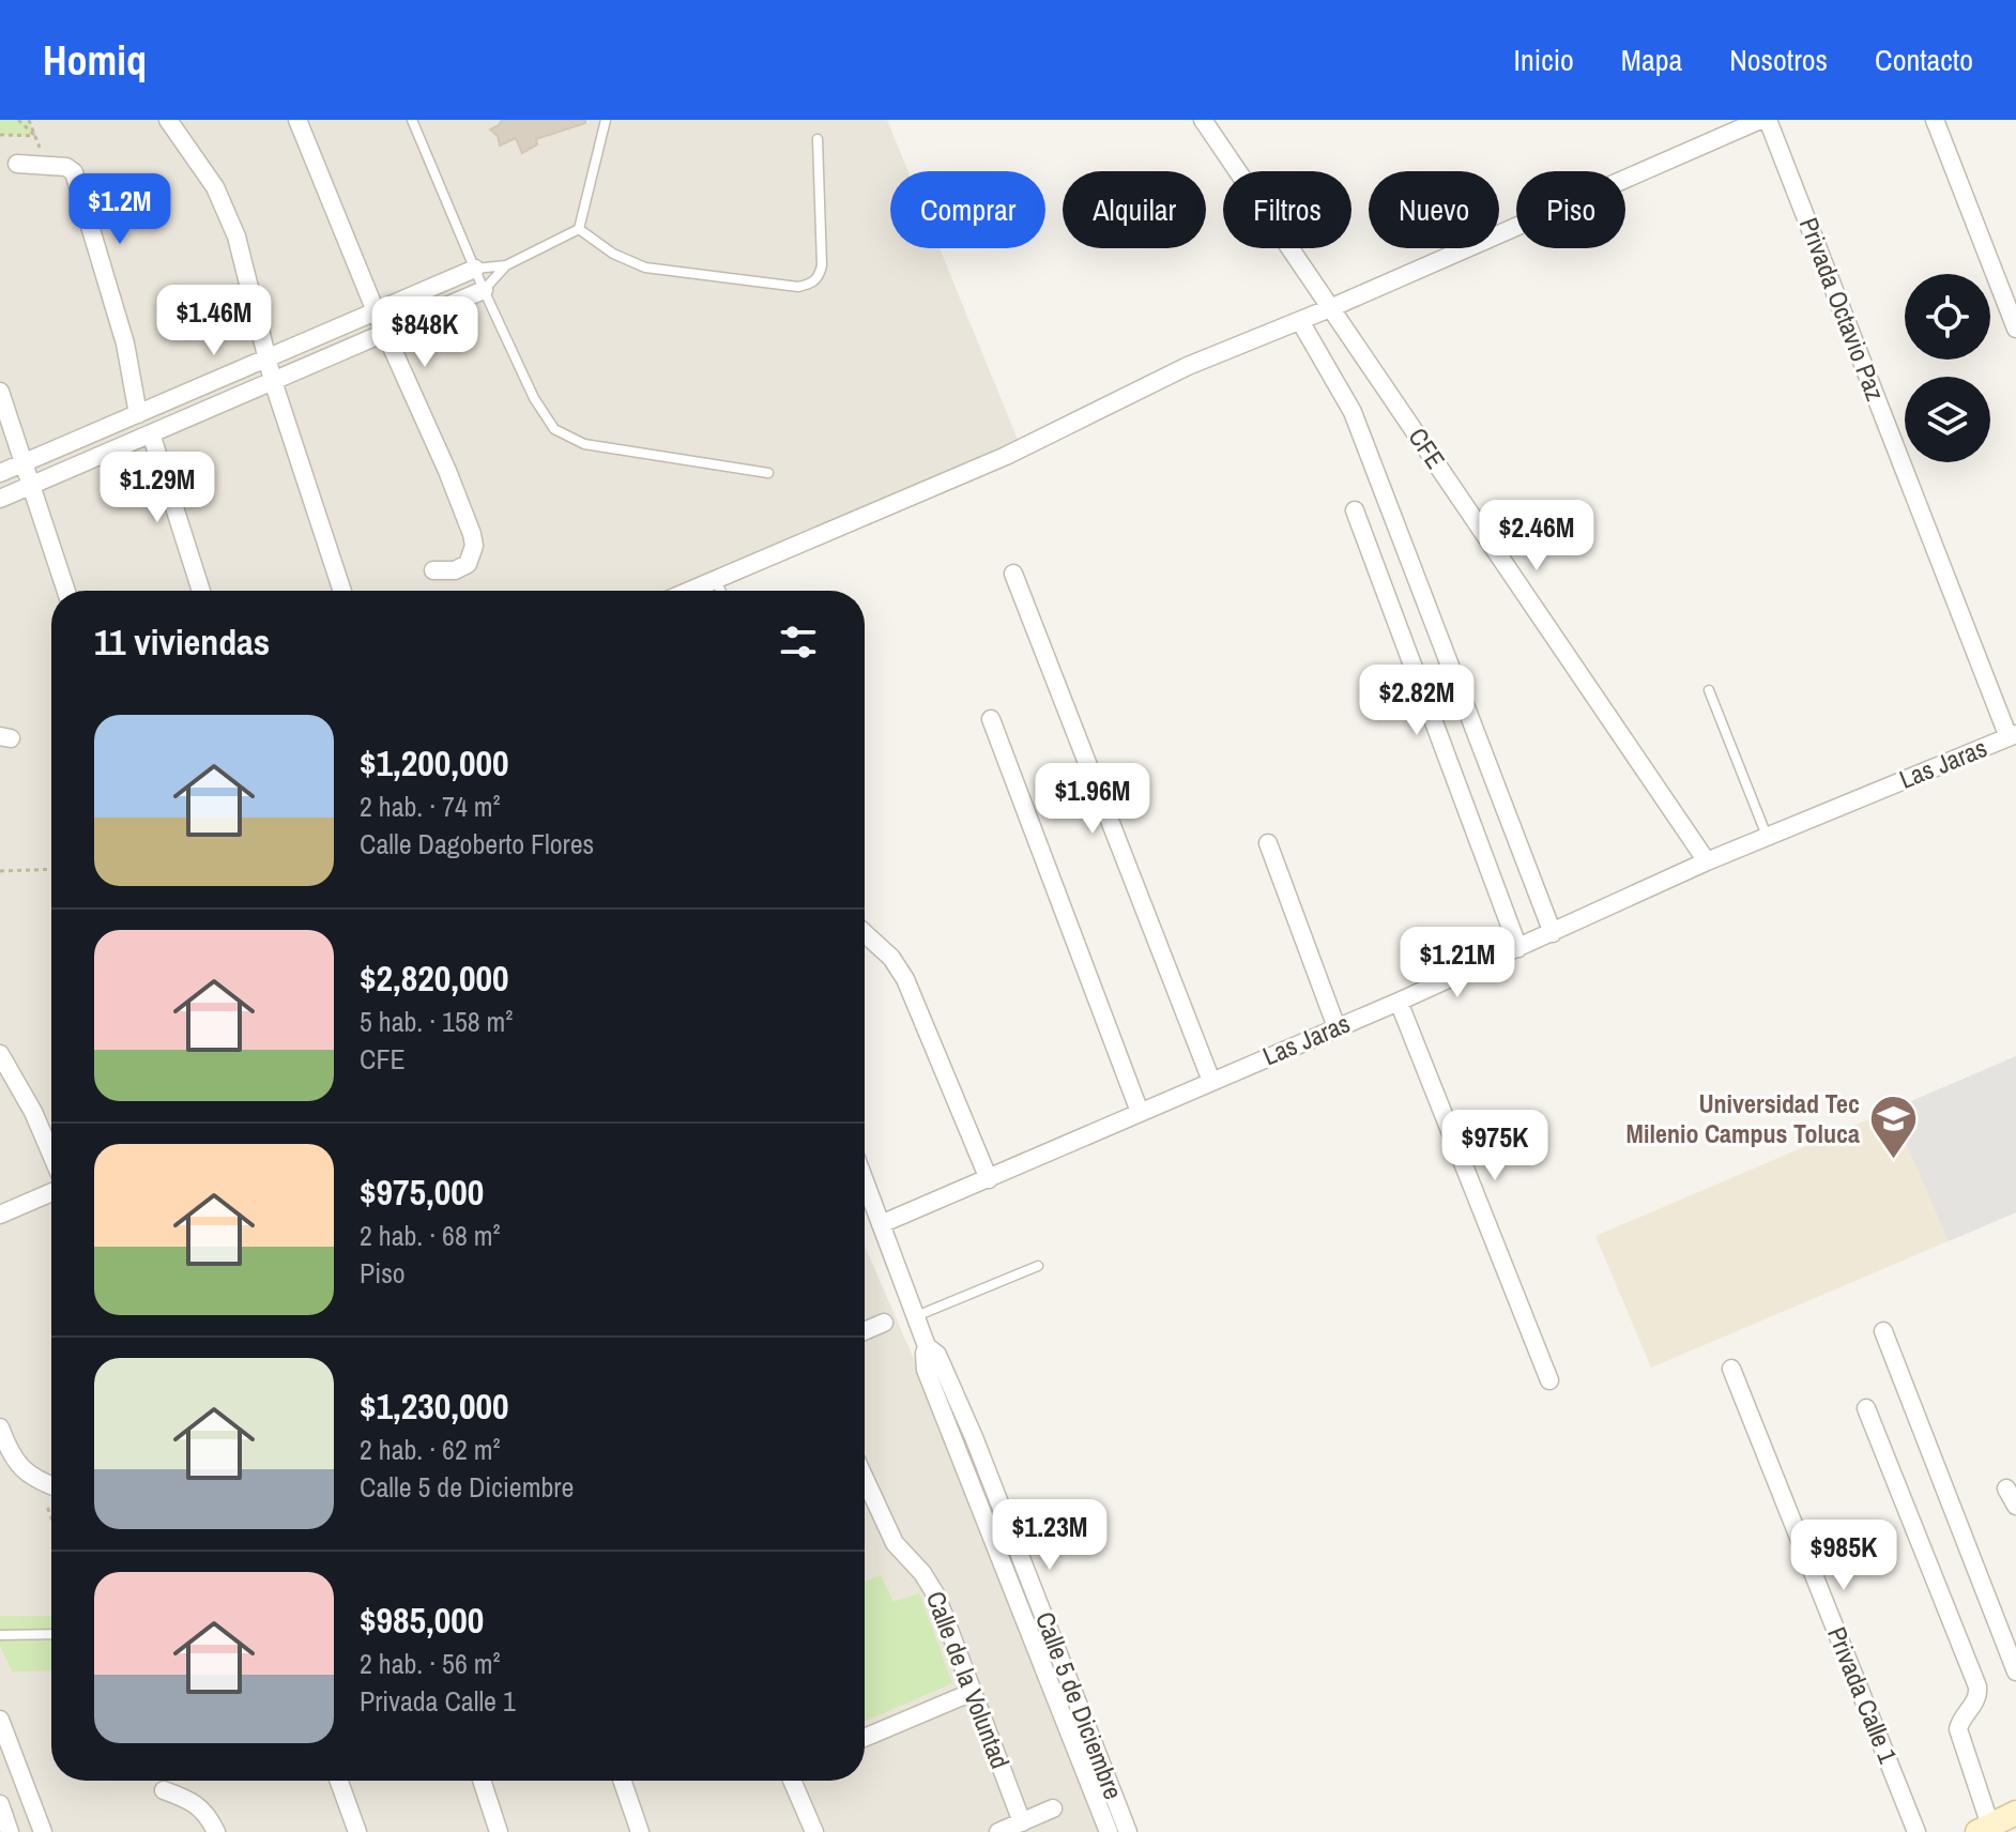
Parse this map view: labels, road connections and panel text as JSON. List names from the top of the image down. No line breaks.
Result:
{"streets":{"street":["Privada Octavio Paz","CFE","Las Jaras","Calle de la Voluntad","Privada Calle 1","Calle 5 de Diciembre"]},"crossings":[["Privada Octavio Paz","Las Jaras"],["CFE","Las Jaras"],["Las Jaras","Calle 5 de Diciembre"]],"places":{"school or university":["Universidad Tec Milenio Campus Toluca"]},"page":{"header":"Homiq","nav":["Inicio","Mapa","Nosotros","Contacto"],"chip":["Comprar","Alquilar","Filtros","Nuevo","Piso"],"price":["$1.2M","$1.46M","$848K","$1.29M","$2.46M","$2.82M","$1.96M","$1.21M","$975K","$1.23M","$985K"],"heading":"11 viviendas","list":[{"name":"$1,200,000","note":"2 hab. · 74 m² · Calle Dagoberto Flores"},{"name":"$2,820,000","note":"5 hab. · 158 m² · CFE"},{"name":"$975,000","note":"2 hab. · 68 m² · Piso"},{"name":"$1,230,000","note":"2 hab. · 62 m² · Calle 5 de Diciembre"},{"name":"$985,000","note":"2 hab. · 56 m² · Privada Calle 1"}]}}
